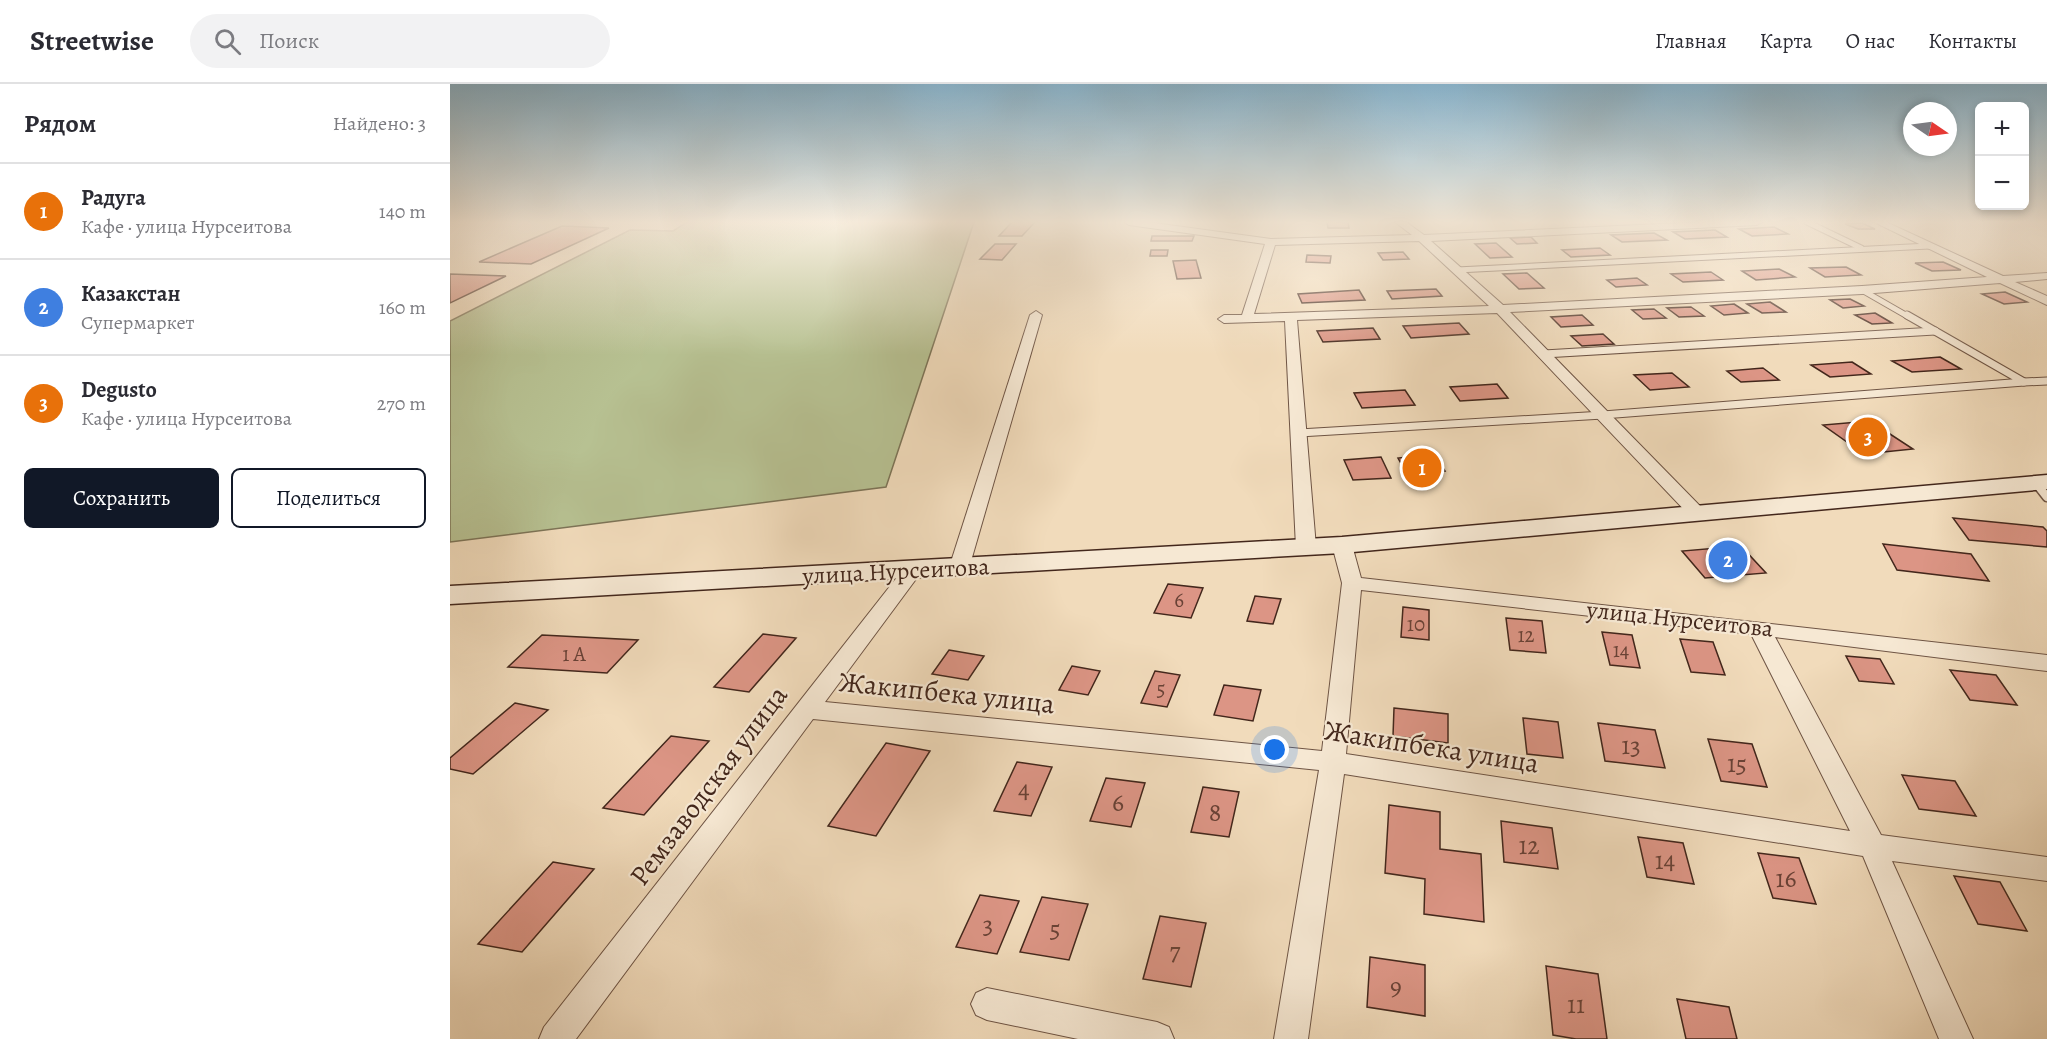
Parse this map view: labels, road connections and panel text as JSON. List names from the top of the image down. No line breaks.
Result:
{"streets":{"main road":["улица Нурсеитова"],"street":["Жакипбека улица","Ремзаводская улица"]},"crossings":[["улица Нурсеитова","Ремзаводская улица"],["Жакипбека улица","Ремзаводская улица"]],"house_numbers":["6","10","12","14","1 А","5","13","15","4","6","8","12","14","16","3","5","7","9","11"],"north":"right","page":{"header":"Streetwise","search":"Поиск","nav":["Главная","Карта","О нас","Контакты"],"heading":["Рядом","Найдено: 3"],"map_buttons":["+","−"],"list":[{"mark":"1","name":"Радуга","note":"Кафе · улица Нурсеитова","value":"140 m"},{"mark":"2","name":"Казакстан","note":"Супермаркет","value":"160 m"},{"mark":"3","name":"Degusto","note":"Кафе · улица Нурсеитова","value":"270 m"}],"pins":["3","1","2"],"buttons":["Сохранить","Поделиться"]}}
